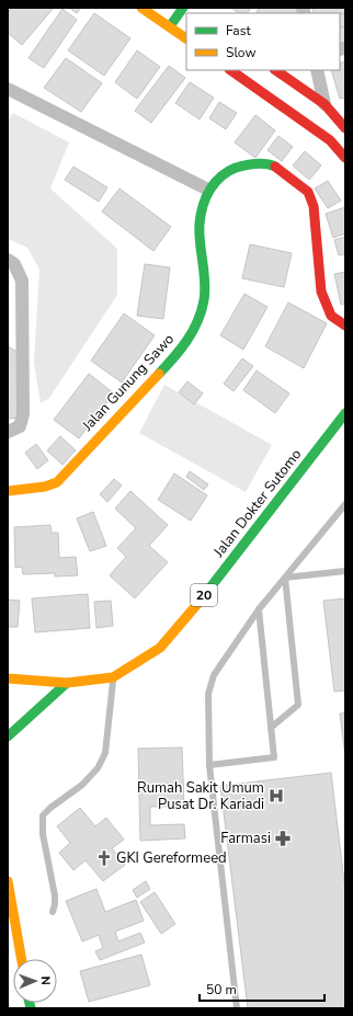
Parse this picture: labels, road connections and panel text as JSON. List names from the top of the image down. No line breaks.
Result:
{"streets":{"main road":["Jalan Gunung Sawo","Jalan Dokter Sutomo","20"]},"places":{"hospital":["Rumah Sakit Umum Pusat Dr. Kariadi"],"pharmacy":["Farmasi"],"church":["GKI Gereformeed"]},"legend":["Fast","Slow"],"scale_bar":"50 m","north":"right"}
